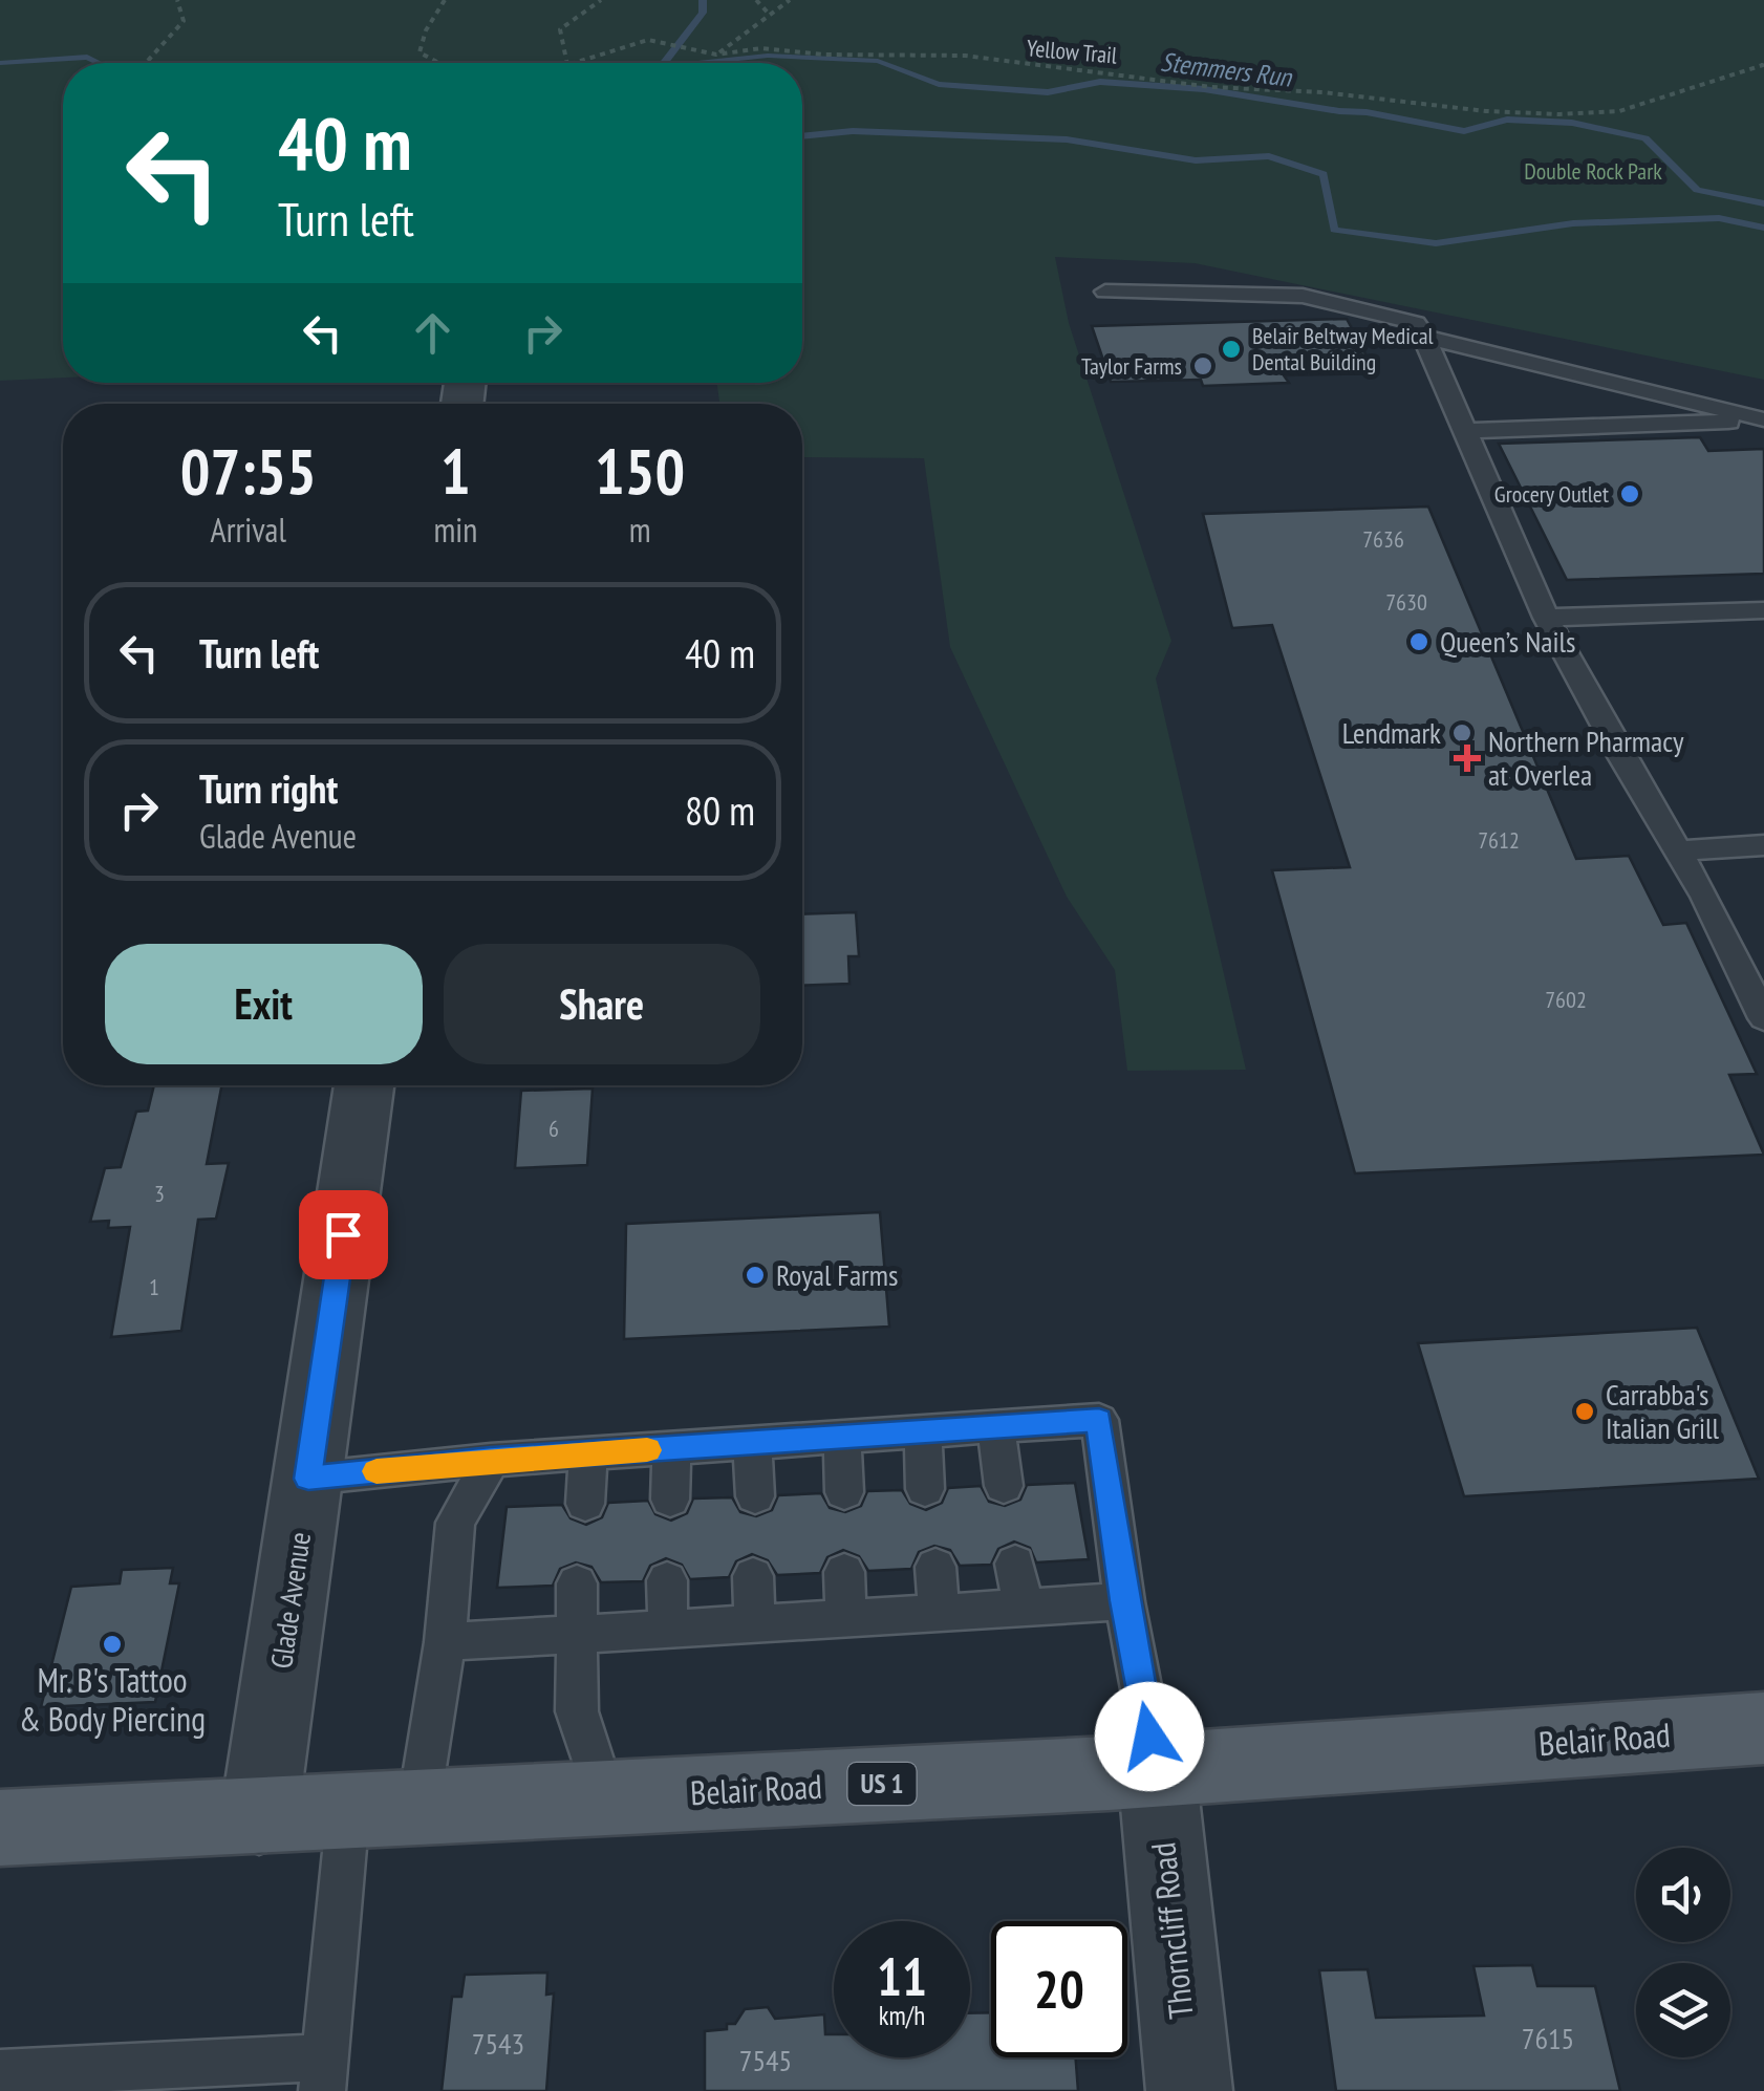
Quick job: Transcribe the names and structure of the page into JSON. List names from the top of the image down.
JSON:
{
  "streets": {
    "main road": ["Belair Road", "US 1"],
    "street": ["Glade Avenue", "Thorncliff Road"],
    "path": ["Yellow Trail"]
  },
  "crossings": [
    ["Glade Avenue", "Belair Road"],
    ["Belair Road", "Thorncliff Road"]
  ],
  "water": ["Stemmers Run"],
  "parks": ["Double Rock Park"],
  "places": {
    "other": [
      "Belair Beltway Medical Dental Building",
      "Taylor Farms",
      "Grocery Outlet",
      "Queen’s Nails",
      "Lendmark",
      "Royal Farms",
      "Carrabba's Italian Grill",
      "Mr. B's Tattoo & Body Piercing"
    ],
    "health": ["Northern Pharmacy at Overlea"]
  },
  "house_numbers": [
    "7636",
    "7630",
    "7612",
    "7602",
    "6",
    "3",
    "1",
    "7615",
    "7543",
    "7545"
  ],
  "page": {
    "turn": ["40 m", "Turn left"],
    "eta": [
      "07:55",
      "Arrival",
      "1",
      "min",
      "150",
      "m"
    ],
    "list": [
      {
        "name": "Turn left",
        "value": "40 m"
      },
      {
        "name": "Turn right",
        "note": "Glade Avenue",
        "value": "80 m"
      }
    ],
    "buttons": ["Exit", "Share"],
    "speed": "11 km/h",
    "limit": "20"
  }
}
